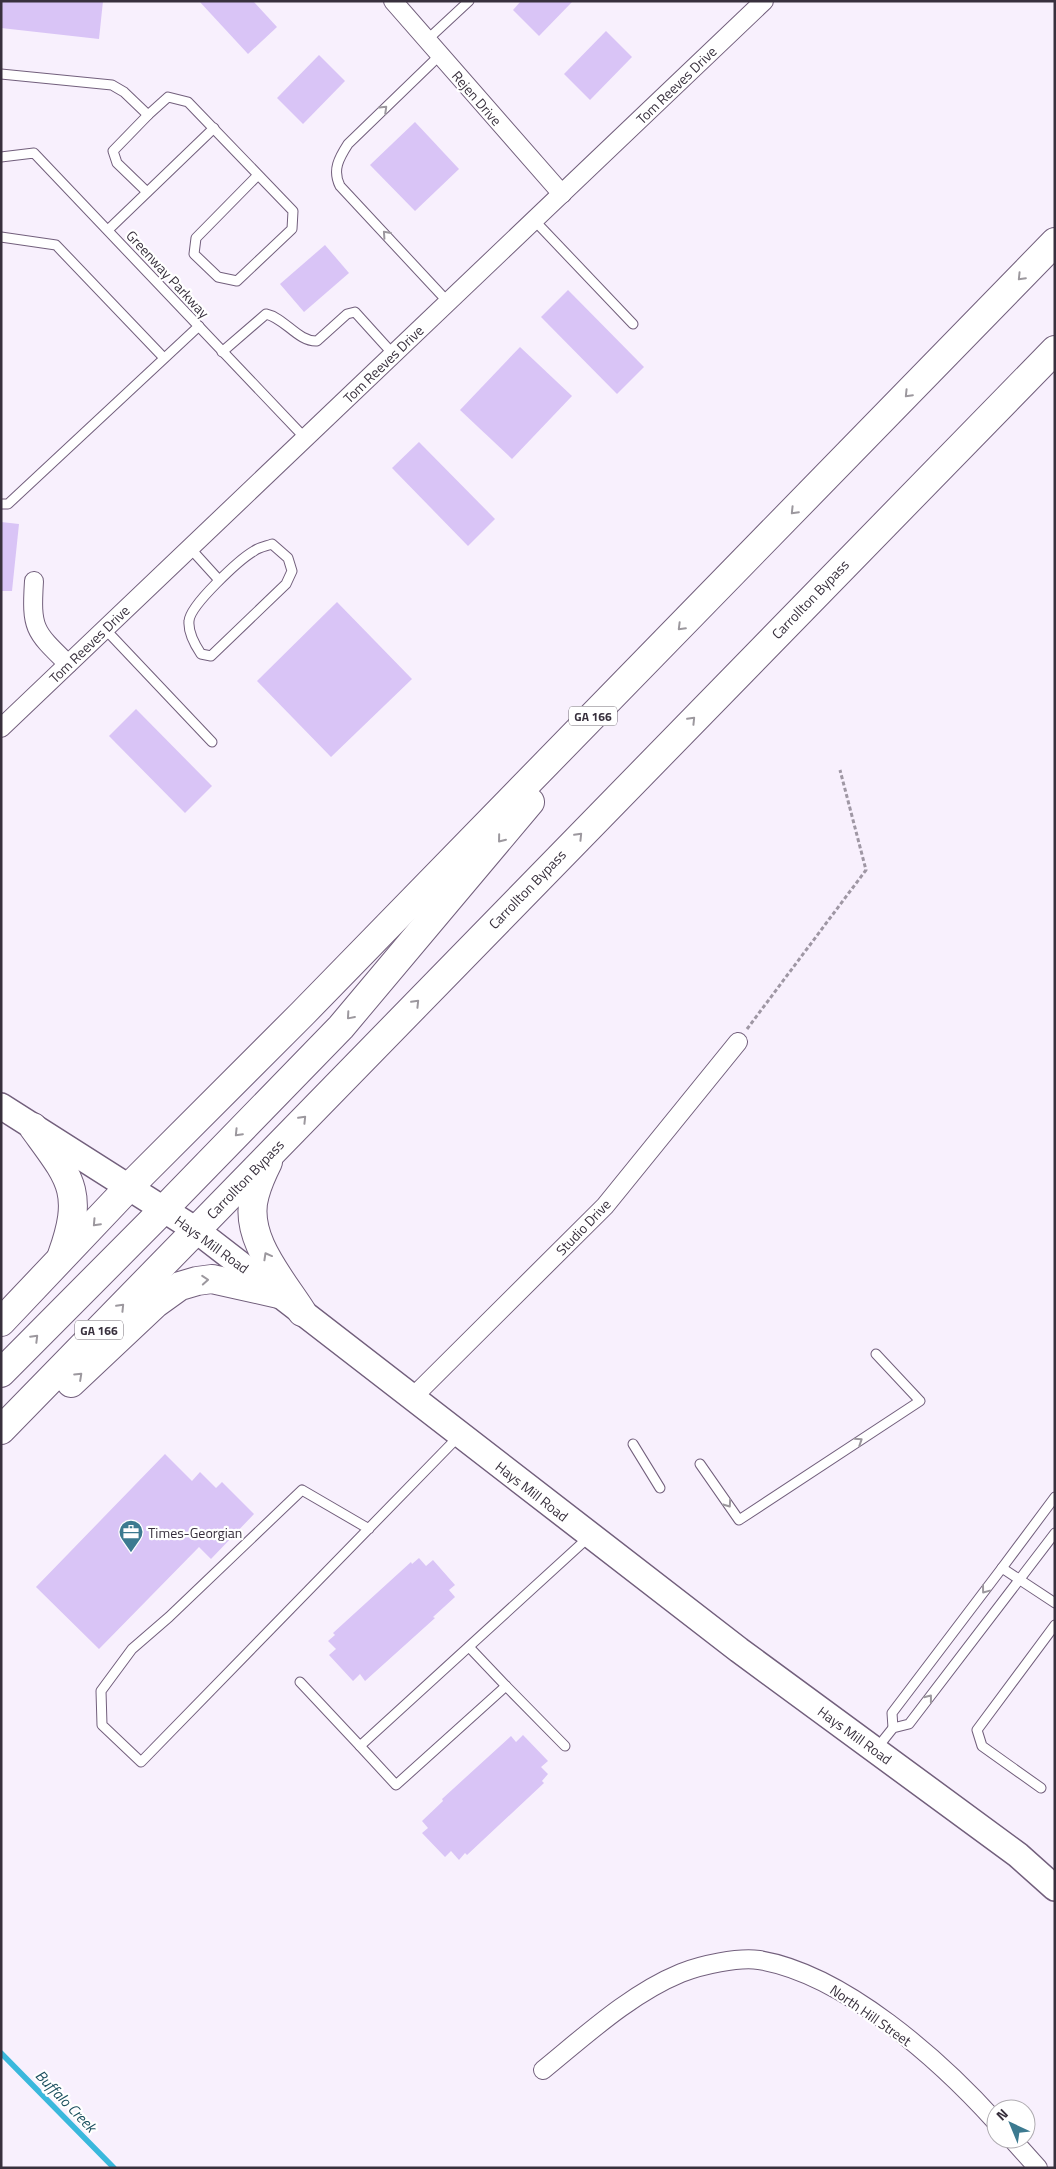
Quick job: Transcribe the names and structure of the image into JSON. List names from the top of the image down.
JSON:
{
  "streets": {
    "main road": ["Carrollton Bypass", "GA 166"],
    "street": [
      "Tom Reeves Drive",
      "Rejen Drive",
      "Studio Drive",
      "Hays Mill Road",
      "North Hill Street"
    ],
    "lane": ["Greenway Parkway"]
  },
  "crossings": [
    ["Tom Reeves Drive", "Rejen Drive"],
    ["Tom Reeves Drive", "Greenway Parkway"],
    ["Carrollton Bypass", "Hays Mill Road"],
    ["GA 166", "Hays Mill Road"],
    ["Studio Drive", "Hays Mill Road"]
  ],
  "water": ["Buffalo Creek"],
  "places": {
    "office": ["Times-Georgian"]
  },
  "north": "top left"
}
